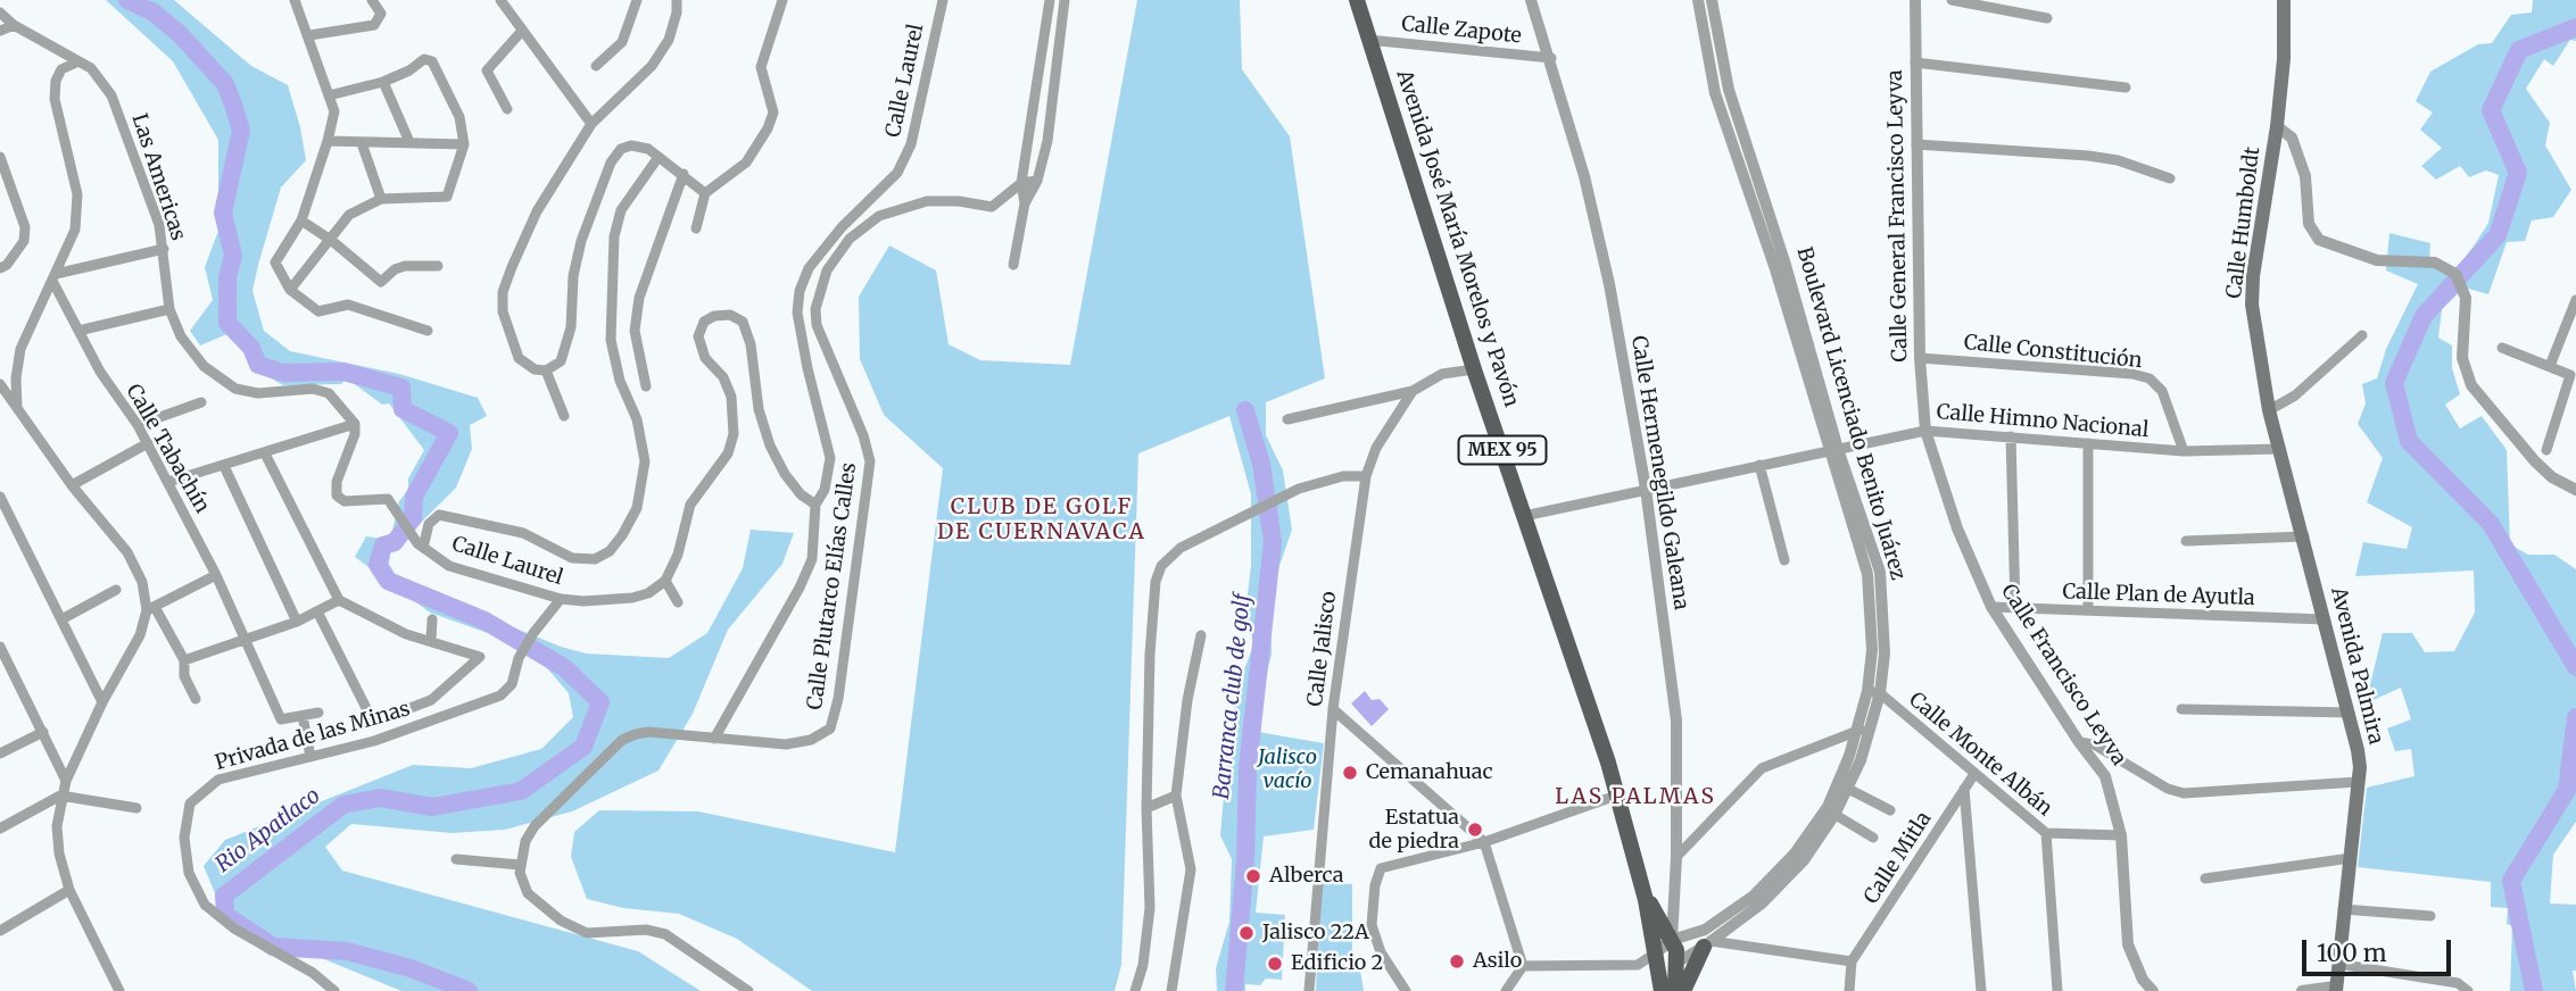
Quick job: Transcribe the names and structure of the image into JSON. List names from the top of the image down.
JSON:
{
  "streets": {
    "main road": [
      "Calle Humboldt",
      "Avenida José María Morelos y Pavón",
      "MEX 95",
      "Avenida Palmira"
    ],
    "street": [
      "Calle Zapote",
      "Calle Laurel",
      "Las Americas",
      "Calle General Francisco Leyva",
      "Calle Constitución",
      "Boulevard Licenciado Benito Juárez",
      "Calle Himno Nacional",
      "Calle Tabachín",
      "Calle Hermenegildo Galeana",
      "Calle Plutarco Elías Calles",
      "Calle Plan de Ayutla",
      "Calle Jalisco",
      "Calle Francisco Leyva",
      "Privada de las Minas",
      "Calle Monte Albán",
      "Calle Mitla"
    ]
  },
  "crossings": [
    ["Calle Zapote", "Avenida José María Morelos y Pavón"],
    ["Calle Zapote", "Calle Hermenegildo Galeana"],
    ["Calle Laurel", "Las Americas"],
    ["Calle Laurel", "Calle Plutarco Elías Calles"],
    ["Calle Laurel", "Privada de las Minas"],
    ["Calle General Francisco Leyva", "Calle Constitución"],
    ["Calle General Francisco Leyva", "Calle Himno Nacional"],
    ["Calle General Francisco Leyva", "Calle Francisco Leyva"],
    ["Calle Humboldt", "Calle Himno Nacional"],
    ["Calle Humboldt", "Avenida Palmira"],
    ["Avenida José María Morelos y Pavón", "Calle Himno Nacional"],
    ["Avenida José María Morelos y Pavón", "MEX 95"],
    ["Calle Constitución", "Calle Himno Nacional"],
    ["Boulevard Licenciado Benito Juárez", "Calle Himno Nacional"],
    ["Boulevard Licenciado Benito Juárez", "MEX 95"],
    ["Boulevard Licenciado Benito Juárez", "Calle Hermenegildo Galeana"],
    ["Boulevard Licenciado Benito Juárez", "Calle Monte Albán"],
    ["Calle Himno Nacional", "Calle Hermenegildo Galeana"],
    ["Calle Himno Nacional", "Avenida Palmira"],
    ["Calle Himno Nacional", "Calle Francisco Leyva"],
    ["MEX 95", "Calle Hermenegildo Galeana"],
    ["Calle Plan de Ayutla", "Avenida Palmira"],
    ["Calle Plan de Ayutla", "Calle Francisco Leyva"],
    ["Calle Francisco Leyva", "Calle Monte Albán"],
    ["Calle Monte Albán", "Calle Mitla"]
  ],
  "districts": ["CLUB DE GOLF DE CUERNAVACA", "LAS PALMAS"],
  "water": ["Barranca club de golf", "Rio Apatlaco"],
  "parks": ["Jalisco vacío"],
  "places": [
    "Cemanahuac",
    "Estatua de piedra",
    "Alberca",
    "Jalisco 22A",
    "Asilo",
    "Edificio 2"
  ],
  "scale_bar": "100 m"
}
